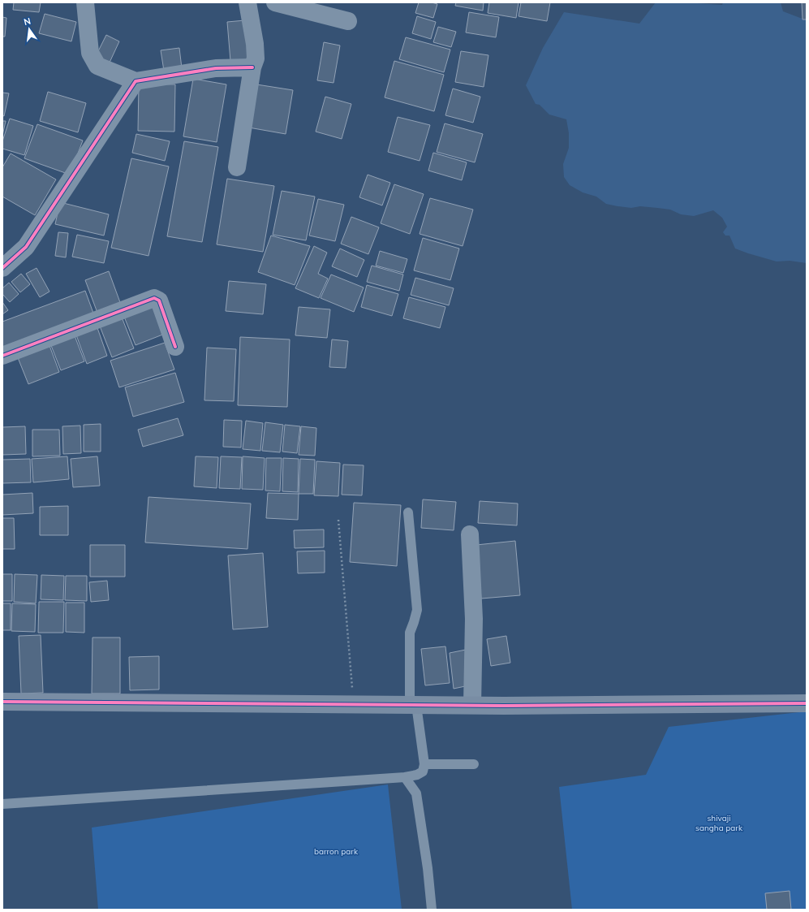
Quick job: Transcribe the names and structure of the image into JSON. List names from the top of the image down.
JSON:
{
  "parks": ["shivaji sangha park", "barron park"],
  "north": "top"
}
